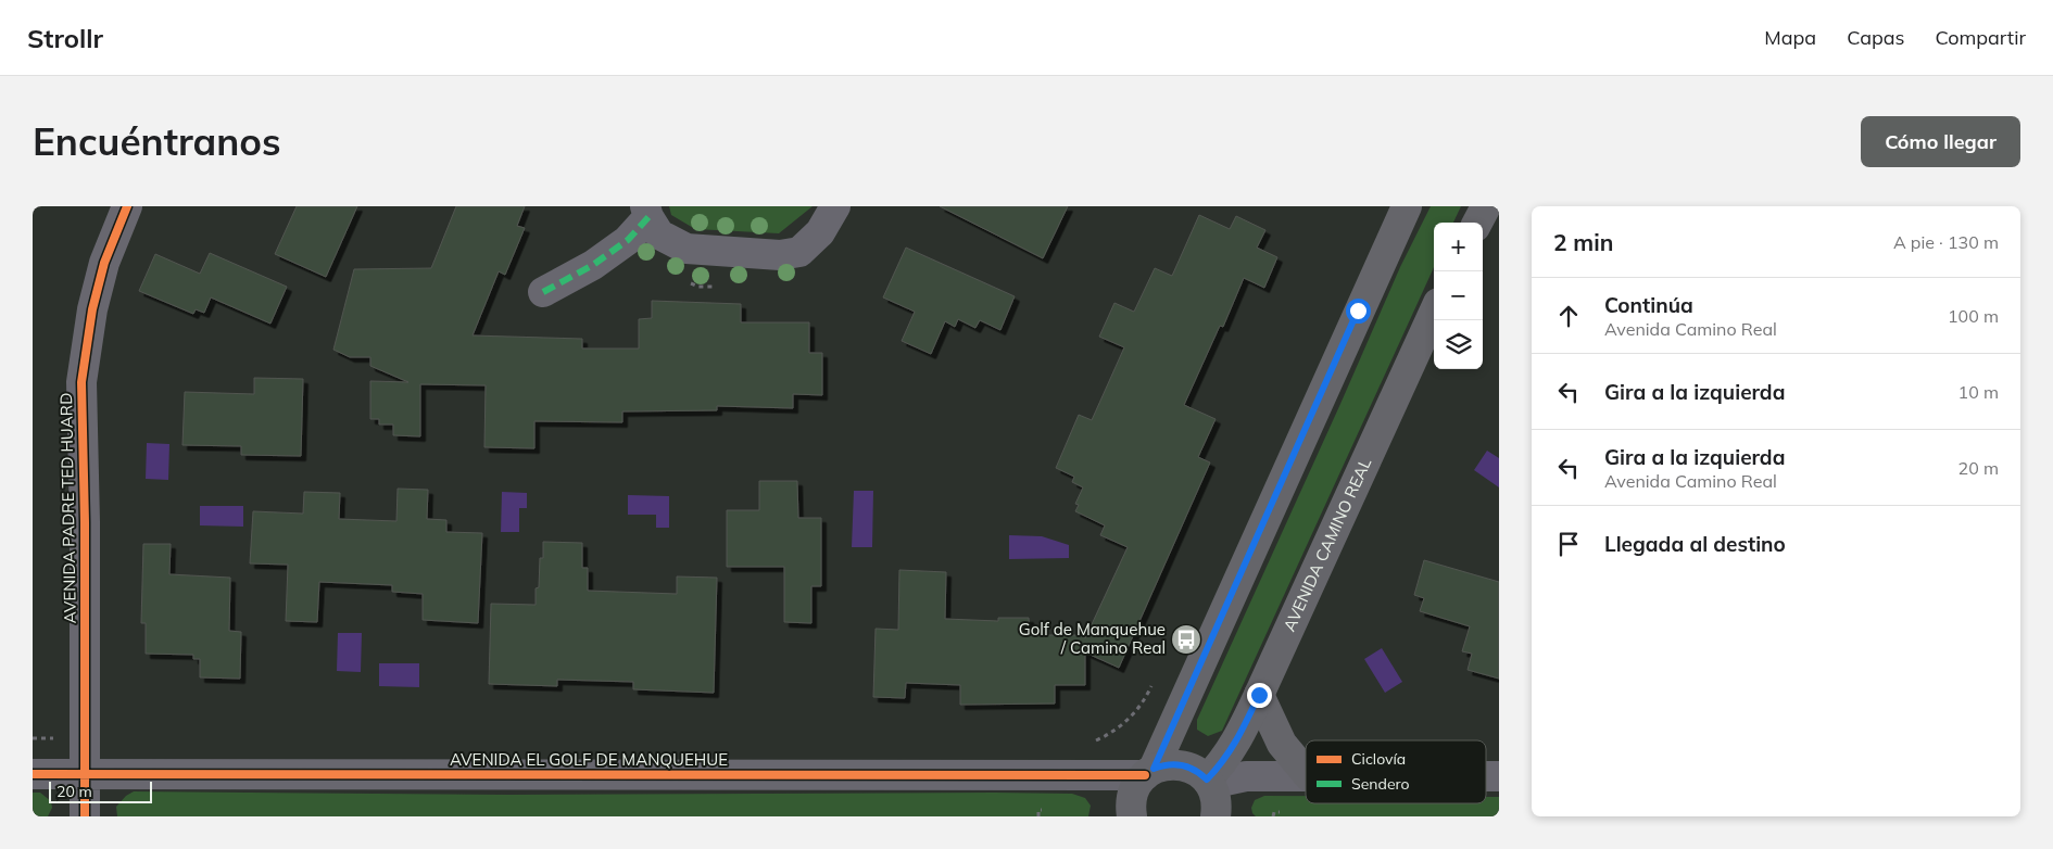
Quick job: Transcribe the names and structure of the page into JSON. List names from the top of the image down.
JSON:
{
  "streets": {
    "main road": ["AVENIDA CAMINO REAL"],
    "street": ["AVENIDA PADRE TED HUARD", "AVENIDA EL GOLF DE MANQUEHUE"]
  },
  "crossings": [
    ["AVENIDA PADRE TED HUARD", "AVENIDA EL GOLF DE MANQUEHUE"]
  ],
  "places": {
    "bus stop": ["Golf de Manquehue / Camino Real"]
  },
  "legend": ["Ciclovía", "Sendero"],
  "scale_bar": "20 m",
  "page": {
    "header": "Strollr",
    "nav": ["Mapa", "Capas", "Compartir"],
    "buttons": "Cómo llegar",
    "title": "Encuéntranos",
    "heading": ["2 min", "A pie · 130 m"],
    "map_buttons": ["+", "−"],
    "list": [
      ["Continúa", "Avenida Camino Real", "100 m"],
      ["Gira a la izquierda", "10 m"],
      ["Gira a la izquierda", "Avenida Camino Real", "20 m"],
      "Llegada al destino"
    ],
    "scale": "20 m"
  }
}
